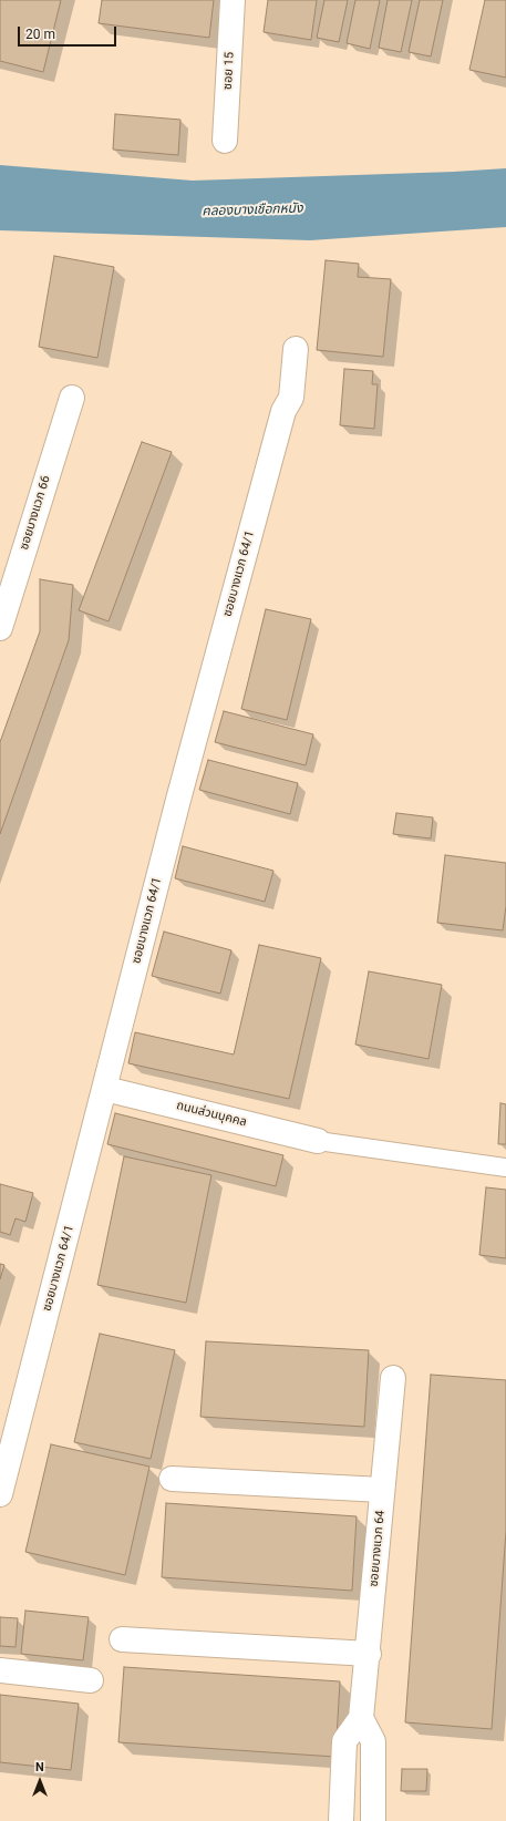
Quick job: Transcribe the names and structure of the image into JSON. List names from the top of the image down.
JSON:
{
  "streets": {
    "street": [
      "ซอย 15",
      "ซอยบางแวก 66",
      "ซอยบางแวก 64/1",
      "ถนนส่วนบุคคล",
      "ซอยบางแวก 64"
    ]
  },
  "crossings": [
    ["ซอยบางแวก 64/1", "ถนนส่วนบุคคล"]
  ],
  "water": ["คลองบางเชือกหนัง"],
  "scale_bar": "20 m",
  "north": "top"
}
